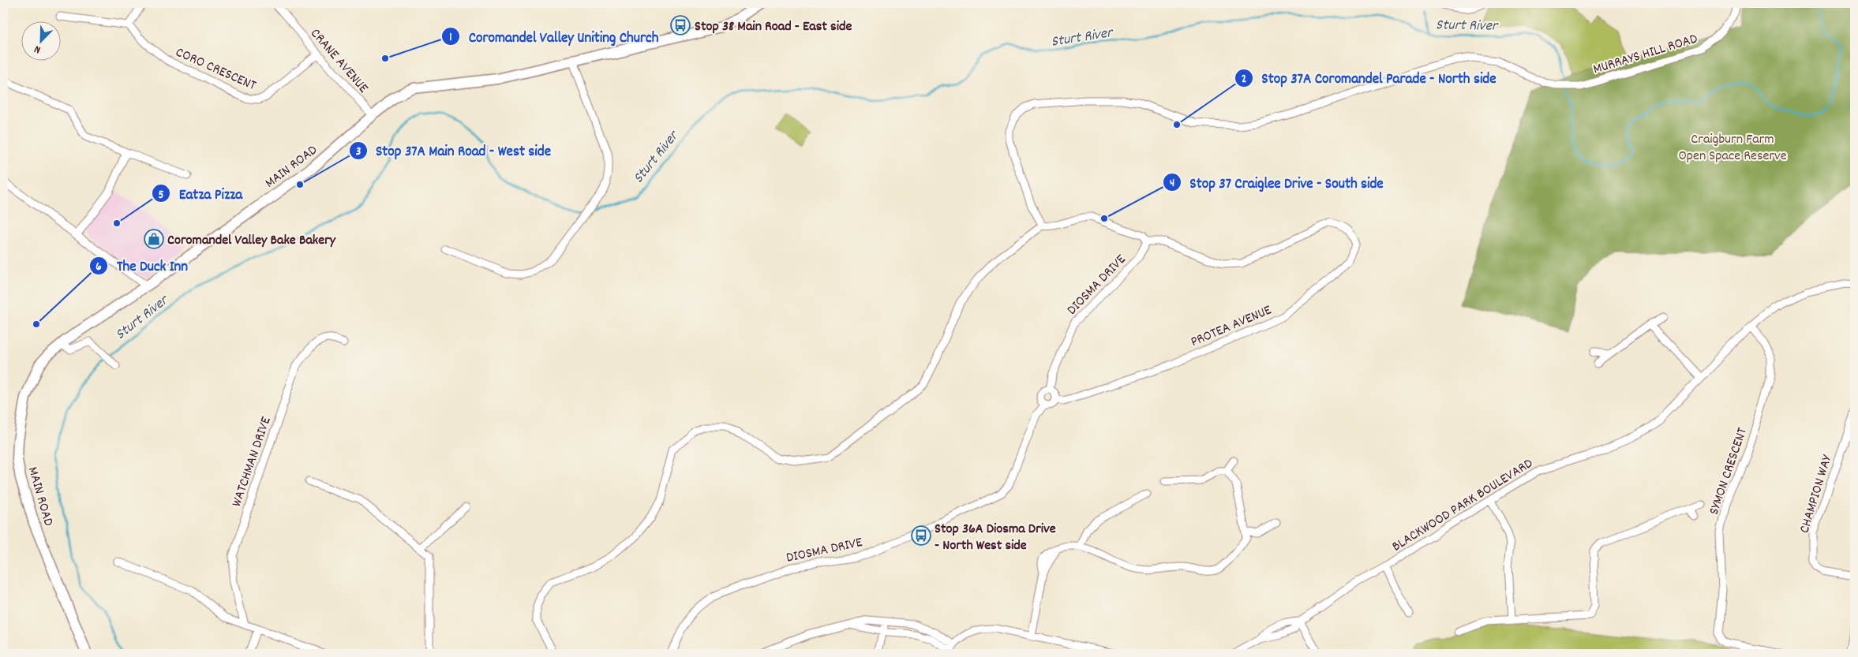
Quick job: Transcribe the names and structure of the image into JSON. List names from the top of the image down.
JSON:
{
  "streets": {
    "main road": ["MAIN ROAD"],
    "street": [
      "MURRAYS HILL ROAD",
      "CRANE AVENUE",
      "CORO CRESCENT",
      "DIOSMA DRIVE",
      "PROTEA AVENUE",
      "WATCHMAN DRIVE",
      "SYMON CRESCENT",
      "CHAMPION WAY",
      "BLACKWOOD PARK BOULEVARD"
    ]
  },
  "crossings": [
    ["CRANE AVENUE", "CORO CRESCENT"],
    ["CRANE AVENUE", "MAIN ROAD"],
    ["DIOSMA DRIVE", "PROTEA AVENUE"],
    ["SYMON CRESCENT", "BLACKWOOD PARK BOULEVARD"]
  ],
  "water": ["Sturt River"],
  "parks": ["Craigburn Farm Open Space Reserve"],
  "places": {
    "bus stop": ["Stop 38 Main Road - East side", "Stop 36A Diosma Drive - North West side"],
    "other": [
      "Coromandel Valley Uniting Church",
      "Stop 37A Coromandel Parade - North side",
      "Stop 37A Main Road - West side",
      "Stop 37 Craiglee Drive - South side",
      "Eatza Pizza",
      "The Duck Inn"
    ],
    "shop": ["Coromandel Valley Bake Bakery"]
  },
  "north": "bottom left"
}
